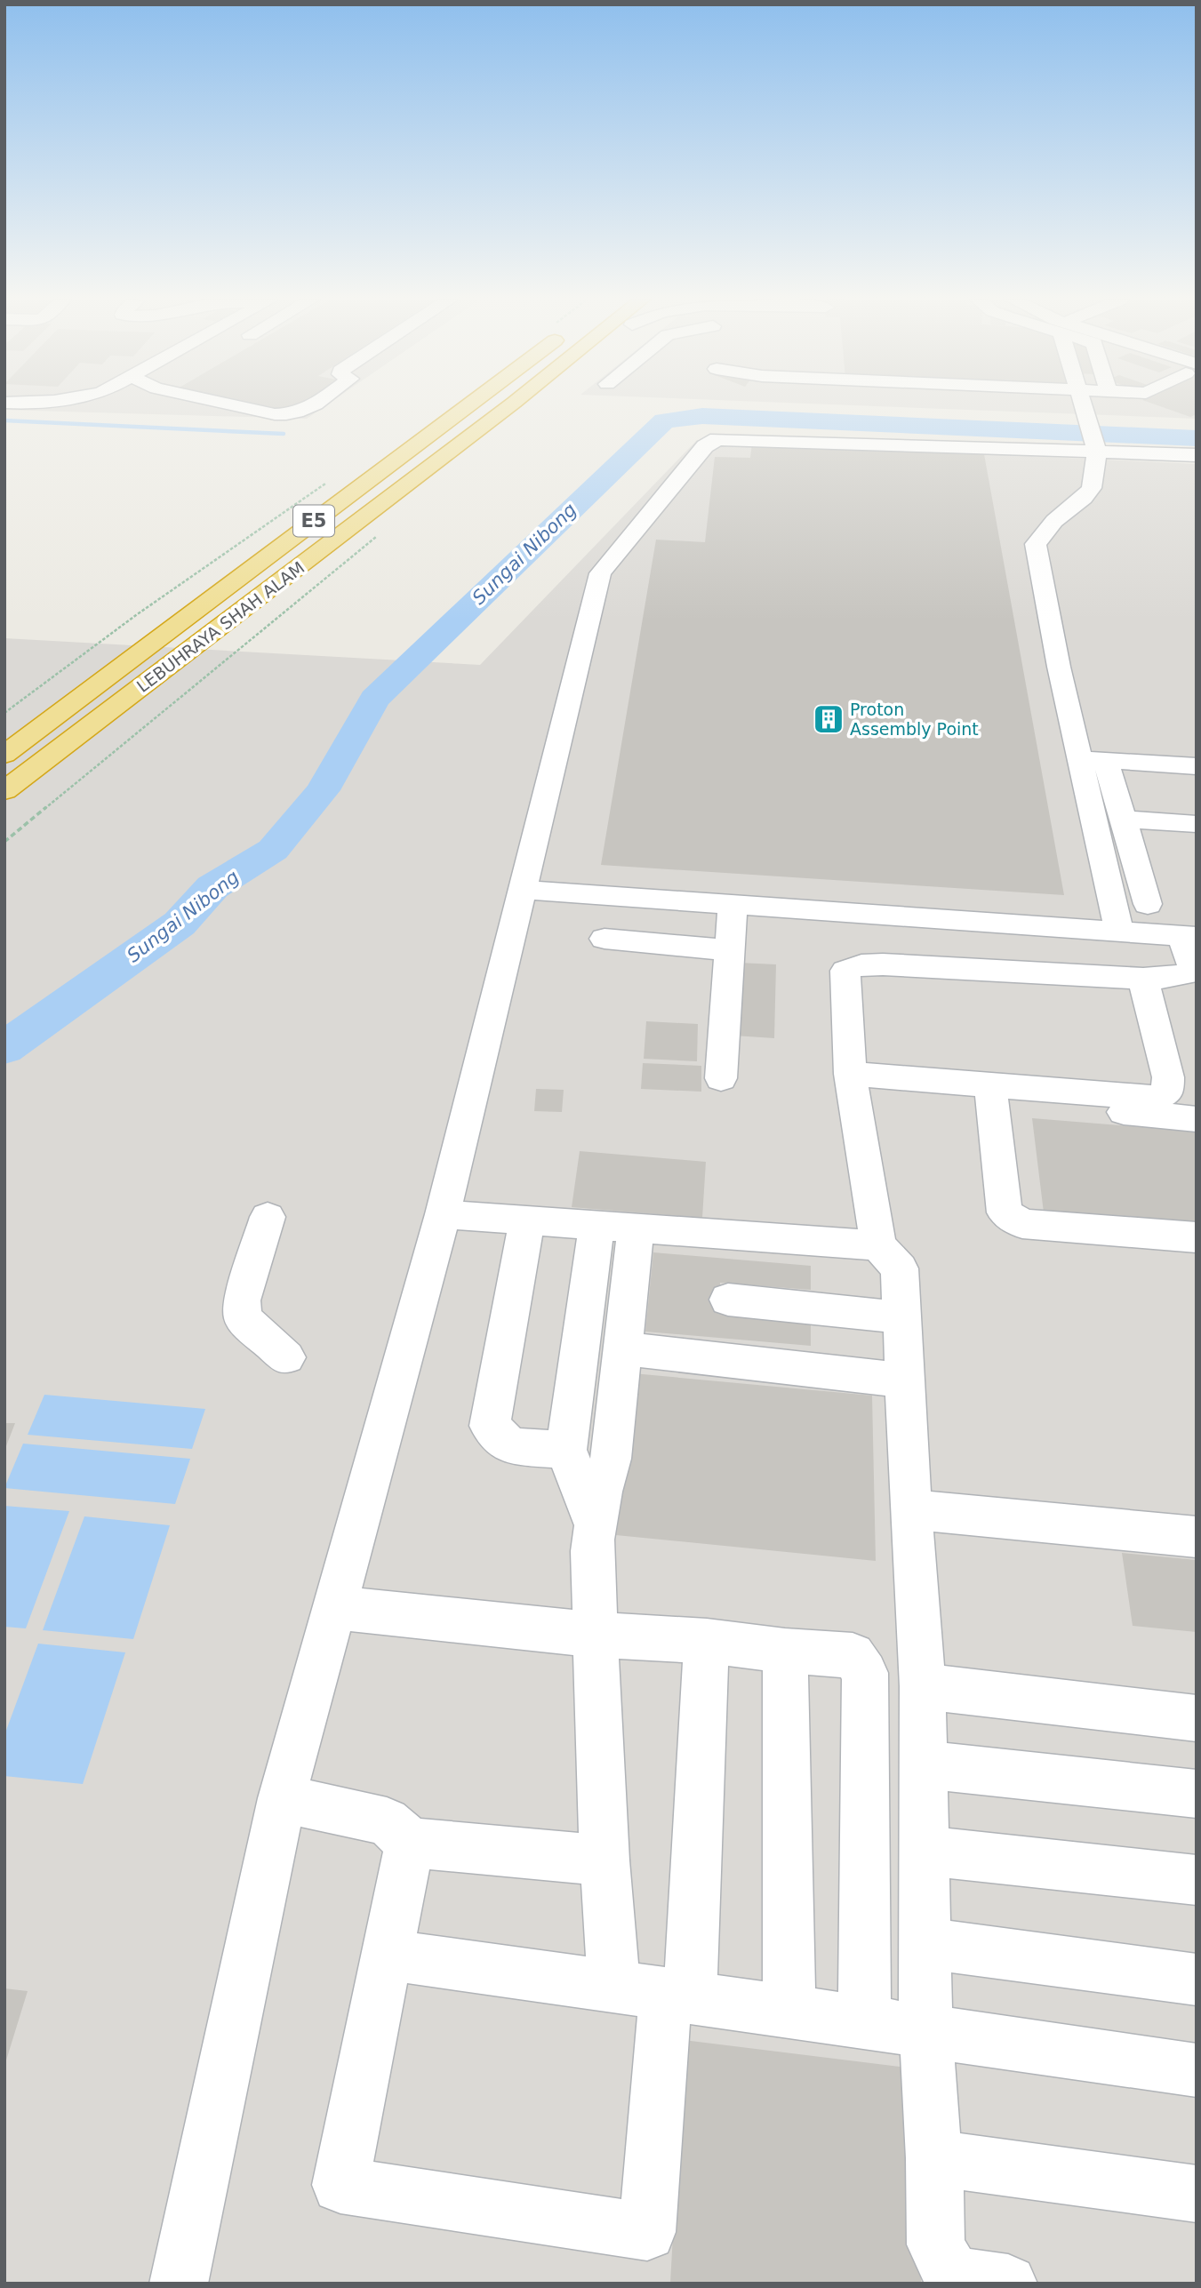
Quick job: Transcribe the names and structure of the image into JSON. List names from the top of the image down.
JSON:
{
  "streets": {
    "highway": ["E5", "LEBUHRAYA SHAH ALAM"]
  },
  "water": ["Sungai Nibong"],
  "places": {
    "building": ["Proton Assembly Point"]
  }
}
